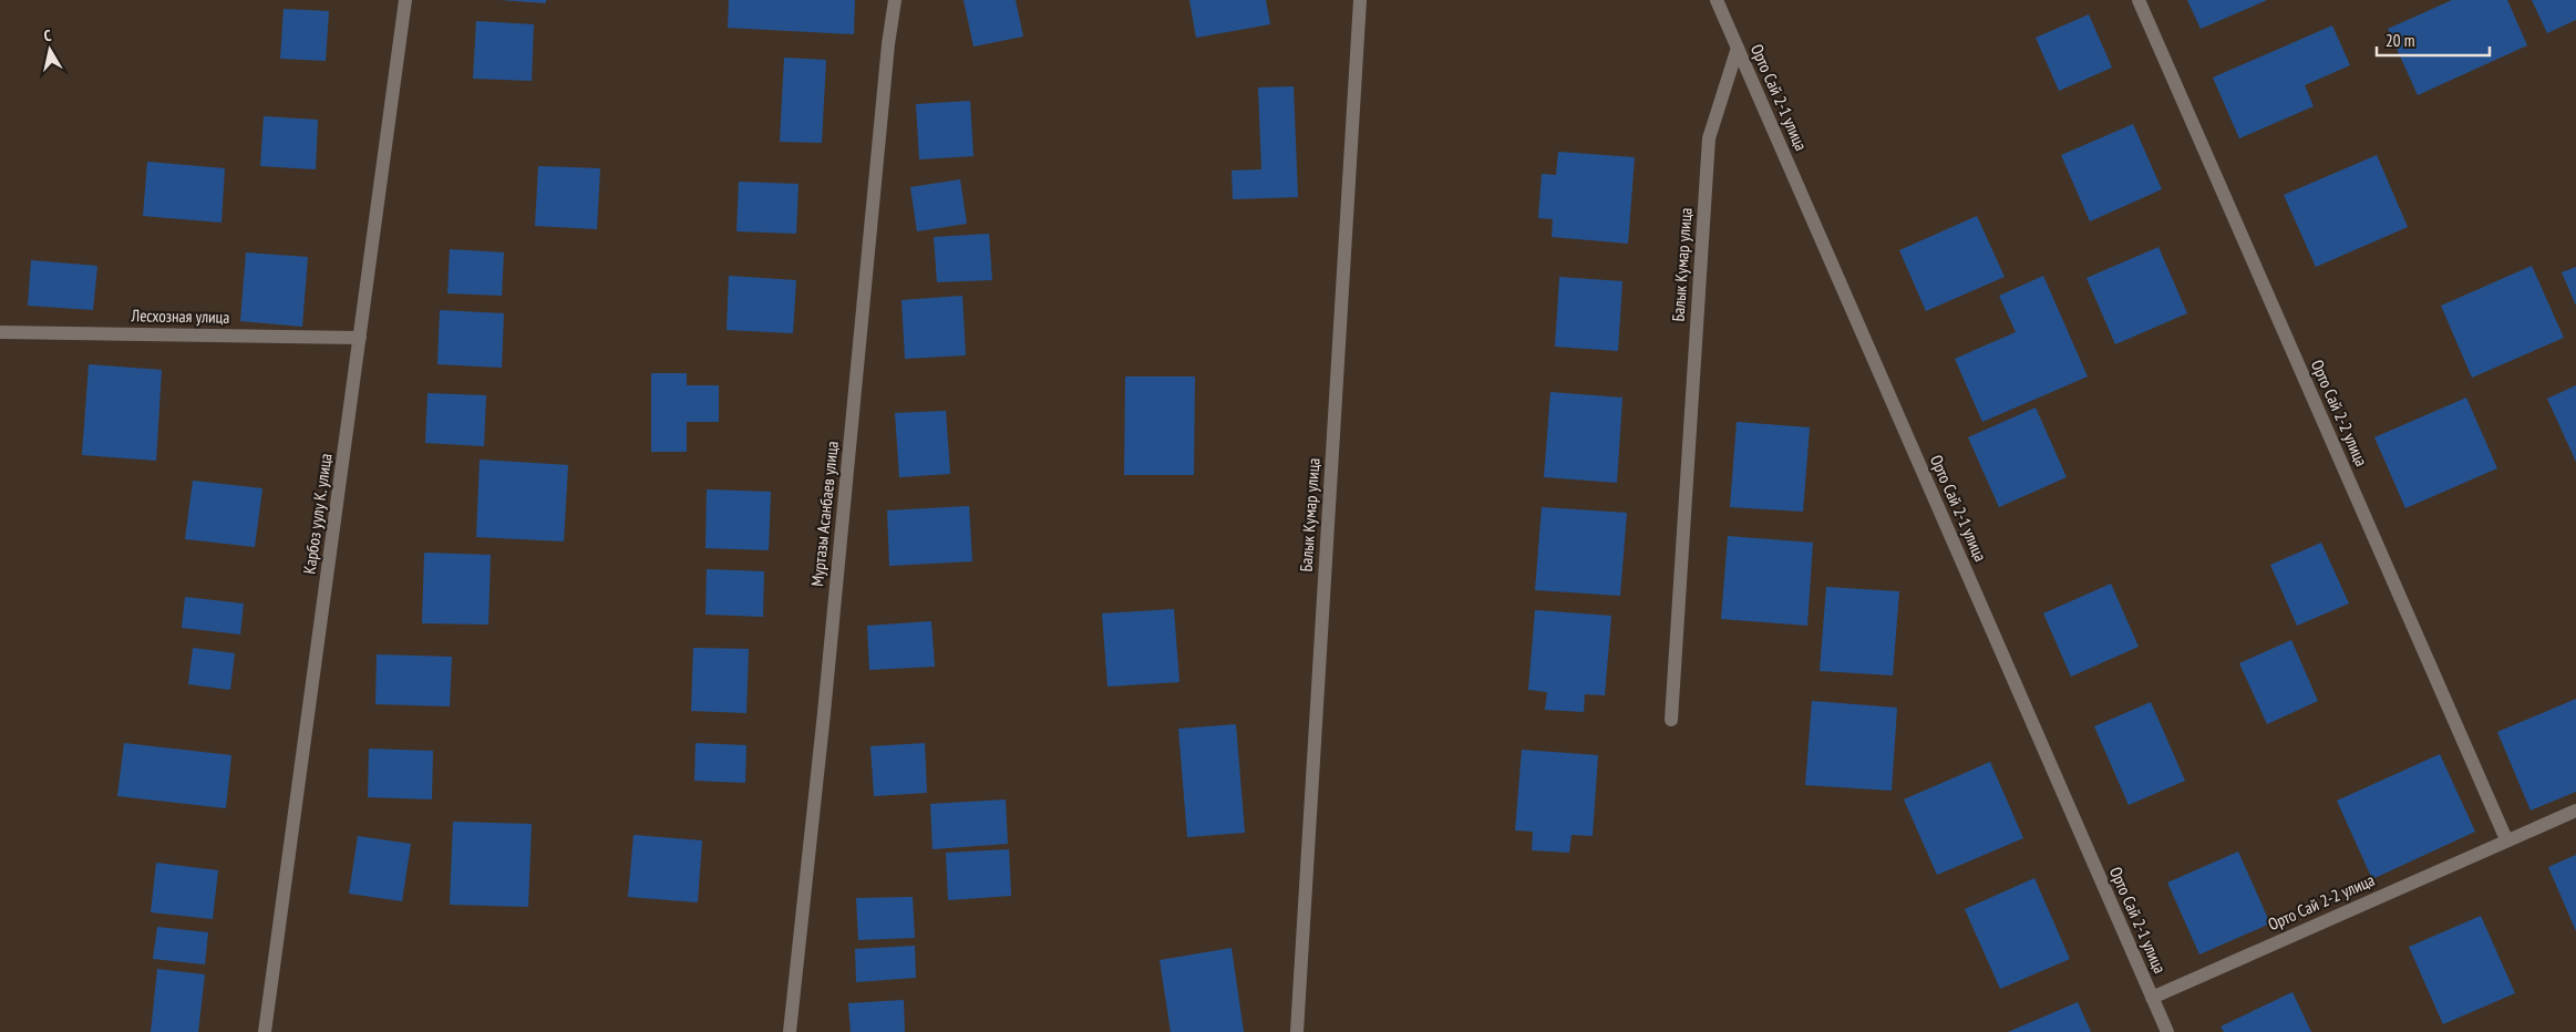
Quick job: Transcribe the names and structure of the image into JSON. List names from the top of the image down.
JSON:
{
  "streets": {
    "street": [
      "Орто Сай 2-1 улица",
      "Балык Кумар улица",
      "Лесхозная улица",
      "Орто Сай 2-2 улица",
      "Карбоз уулу К. улица",
      "Муртазы Асанбаев улица"
    ]
  },
  "crossings": [
    ["Орто Сай 2-1 улица", "Балык Кумар улица"],
    ["Орто Сай 2-1 улица", "Орто Сай 2-2 улица"],
    ["Лесхозная улица", "Карбоз уулу К. улица"]
  ],
  "scale_bar": "20 m",
  "north": "top"
}
